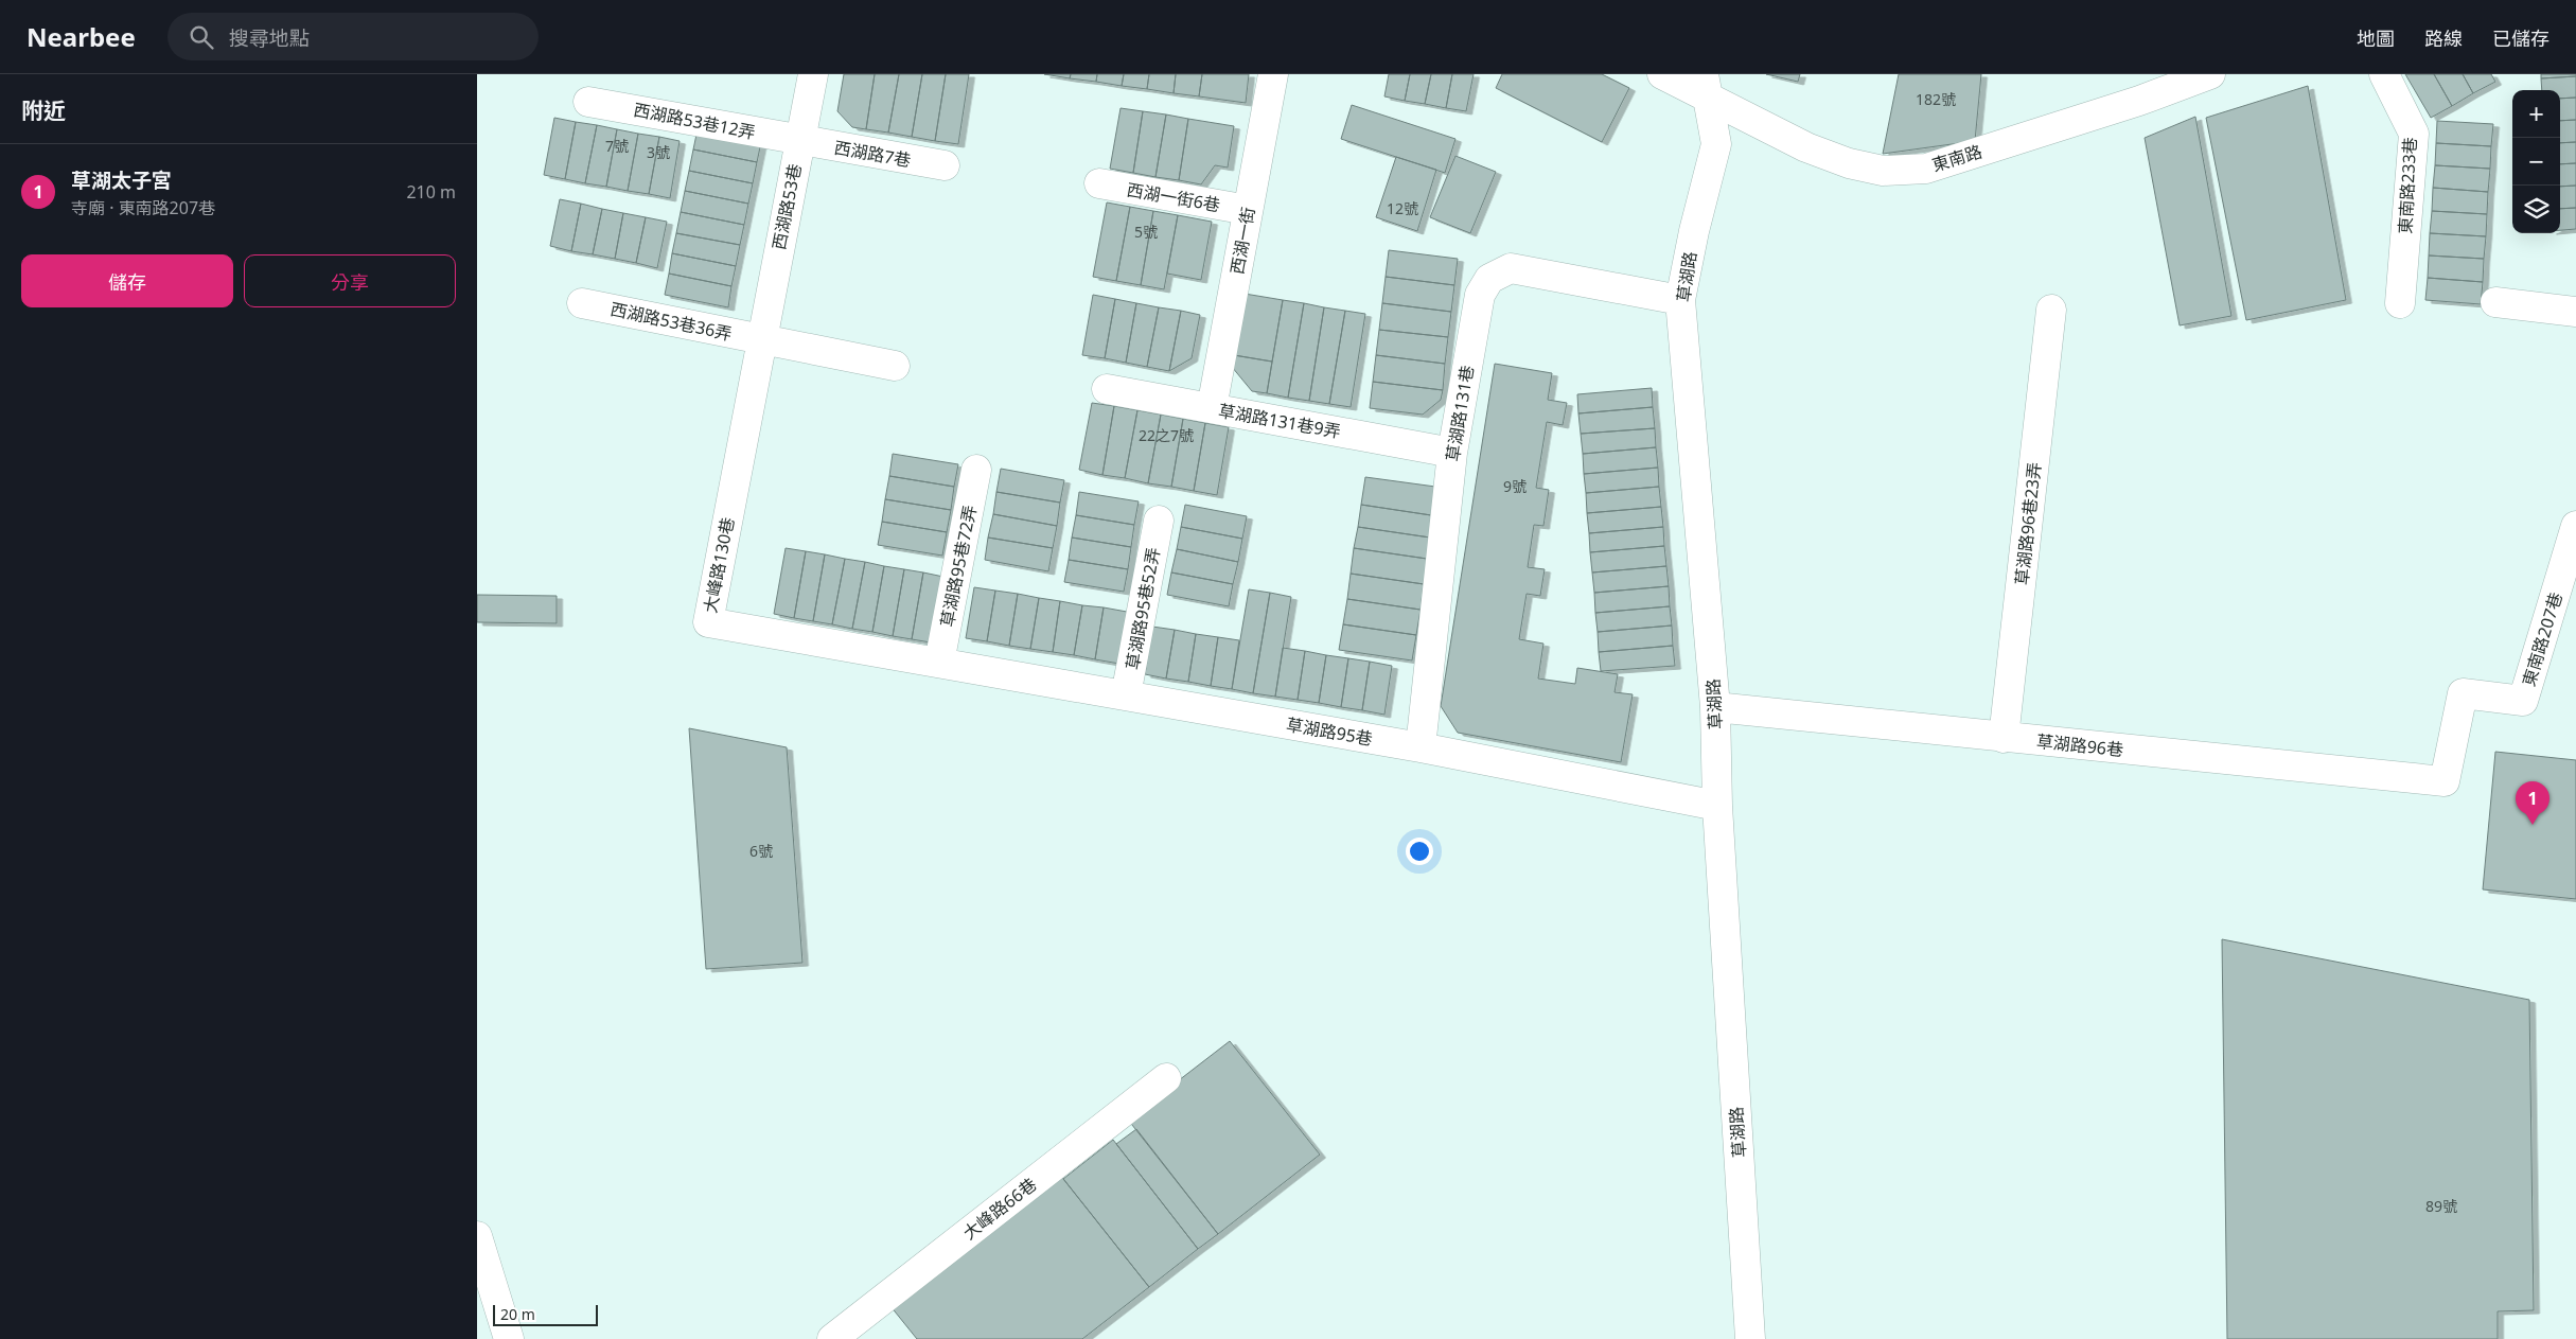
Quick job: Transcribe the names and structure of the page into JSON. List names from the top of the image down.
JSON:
{
  "streets": {
    "street": [
      "西湖路53巷12弄",
      "西湖路7巷",
      "東南路",
      "東南路233巷",
      "西湖一街6巷",
      "西湖路53巷",
      "西湖一街",
      "草湖路",
      "西湖路53巷36弄",
      "草湖路131巷",
      "草湖路131巷9弄",
      "草湖路96巷23弄",
      "大峰路130巷",
      "草湖路95巷72弄",
      "草湖路95巷52弄",
      "東南路207巷",
      "草湖路95巷",
      "草湖路96巷",
      "大峰路66巷"
    ]
  },
  "crossings": [
    ["西湖路53巷12弄", "西湖路7巷"],
    ["西湖路53巷12弄", "西湖路53巷"],
    ["西湖路7巷", "西湖路53巷"],
    ["東南路", "草湖路"],
    ["西湖一街6巷", "西湖一街"],
    ["西湖路53巷", "西湖路53巷36弄"],
    ["西湖路53巷", "大峰路130巷"],
    ["西湖一街", "草湖路131巷9弄"],
    ["草湖路", "草湖路131巷"],
    ["草湖路", "草湖路95巷"],
    ["草湖路", "草湖路96巷"],
    ["西湖路53巷36弄", "大峰路130巷"],
    ["草湖路131巷", "草湖路131巷9弄"],
    ["草湖路131巷", "草湖路95巷"],
    ["草湖路96巷23弄", "草湖路96巷"],
    ["大峰路130巷", "草湖路95巷72弄"],
    ["大峰路130巷", "草湖路95巷"],
    ["草湖路95巷72弄", "草湖路95巷"],
    ["草湖路95巷52弄", "草湖路95巷"],
    ["東南路207巷", "草湖路96巷"]
  ],
  "house_numbers": [
    "182號",
    "7號",
    "3號",
    "12號",
    "5號",
    "22之7號",
    "9號",
    "6號",
    "89號"
  ],
  "scale_bar": "20 m",
  "page": {
    "header": "Nearbee",
    "search": "搜尋地點",
    "nav": ["地圖", "路線", "已儲存"],
    "heading": "附近",
    "map_buttons": ["+", "−"],
    "list": [
      {
        "mark": "1",
        "name": "草湖太子宮",
        "note": "寺廟 · 東南路207巷",
        "value": "210 m"
      }
    ],
    "buttons": ["儲存", "分享"],
    "pins": "1",
    "scale": "20 m"
  }
}
